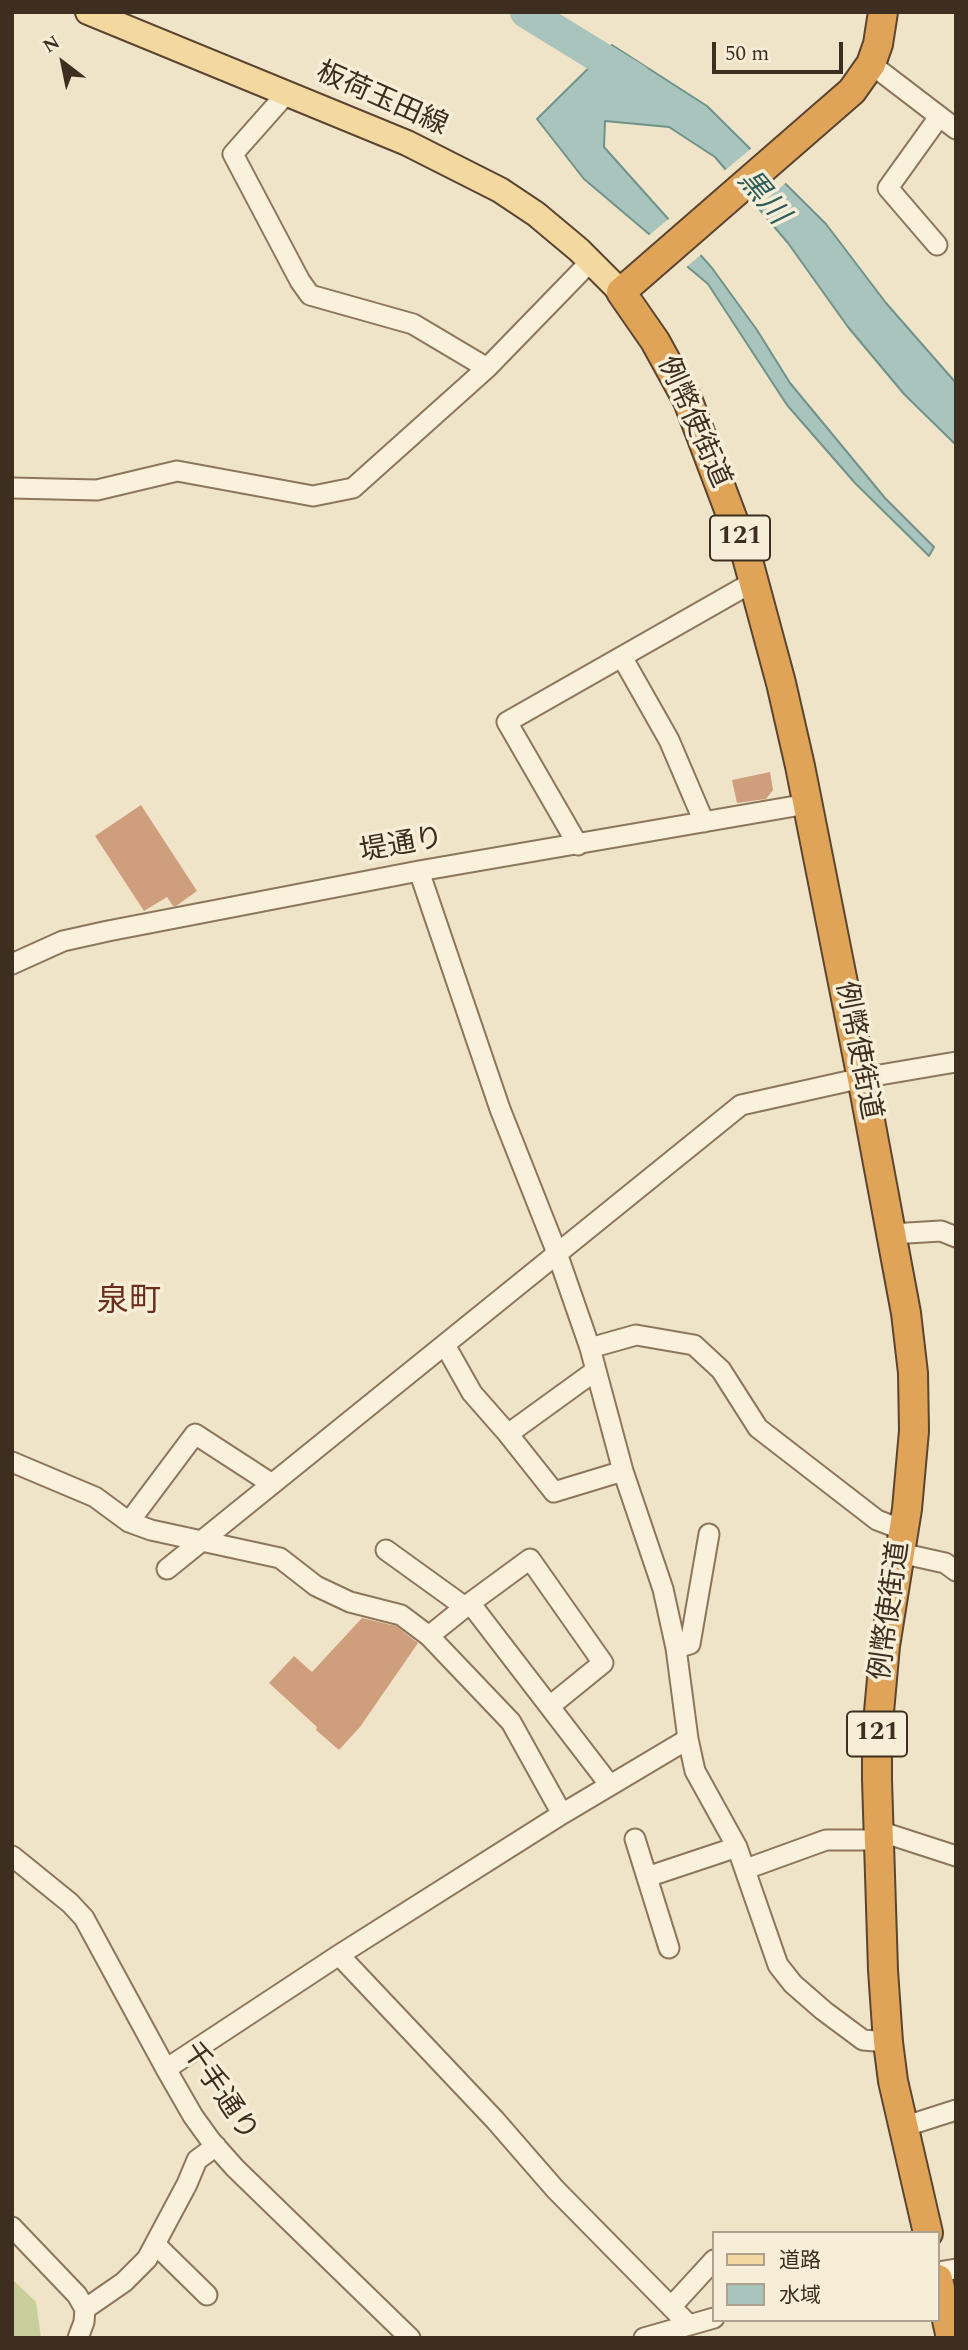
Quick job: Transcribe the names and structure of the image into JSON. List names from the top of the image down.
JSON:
{
  "streets": {
    "highway": ["例幣使街道", "121"],
    "main road": ["板荷玉田線"],
    "street": ["堤通り", "千手通り"]
  },
  "crossings": [
    ["板荷玉田線", "例幣使街道"],
    ["例幣使街道", "堤通り"]
  ],
  "districts": ["泉町"],
  "water": ["黒川"],
  "legend": ["道路", "水域"],
  "scale_bar": "50 m",
  "north": "top left"
}
